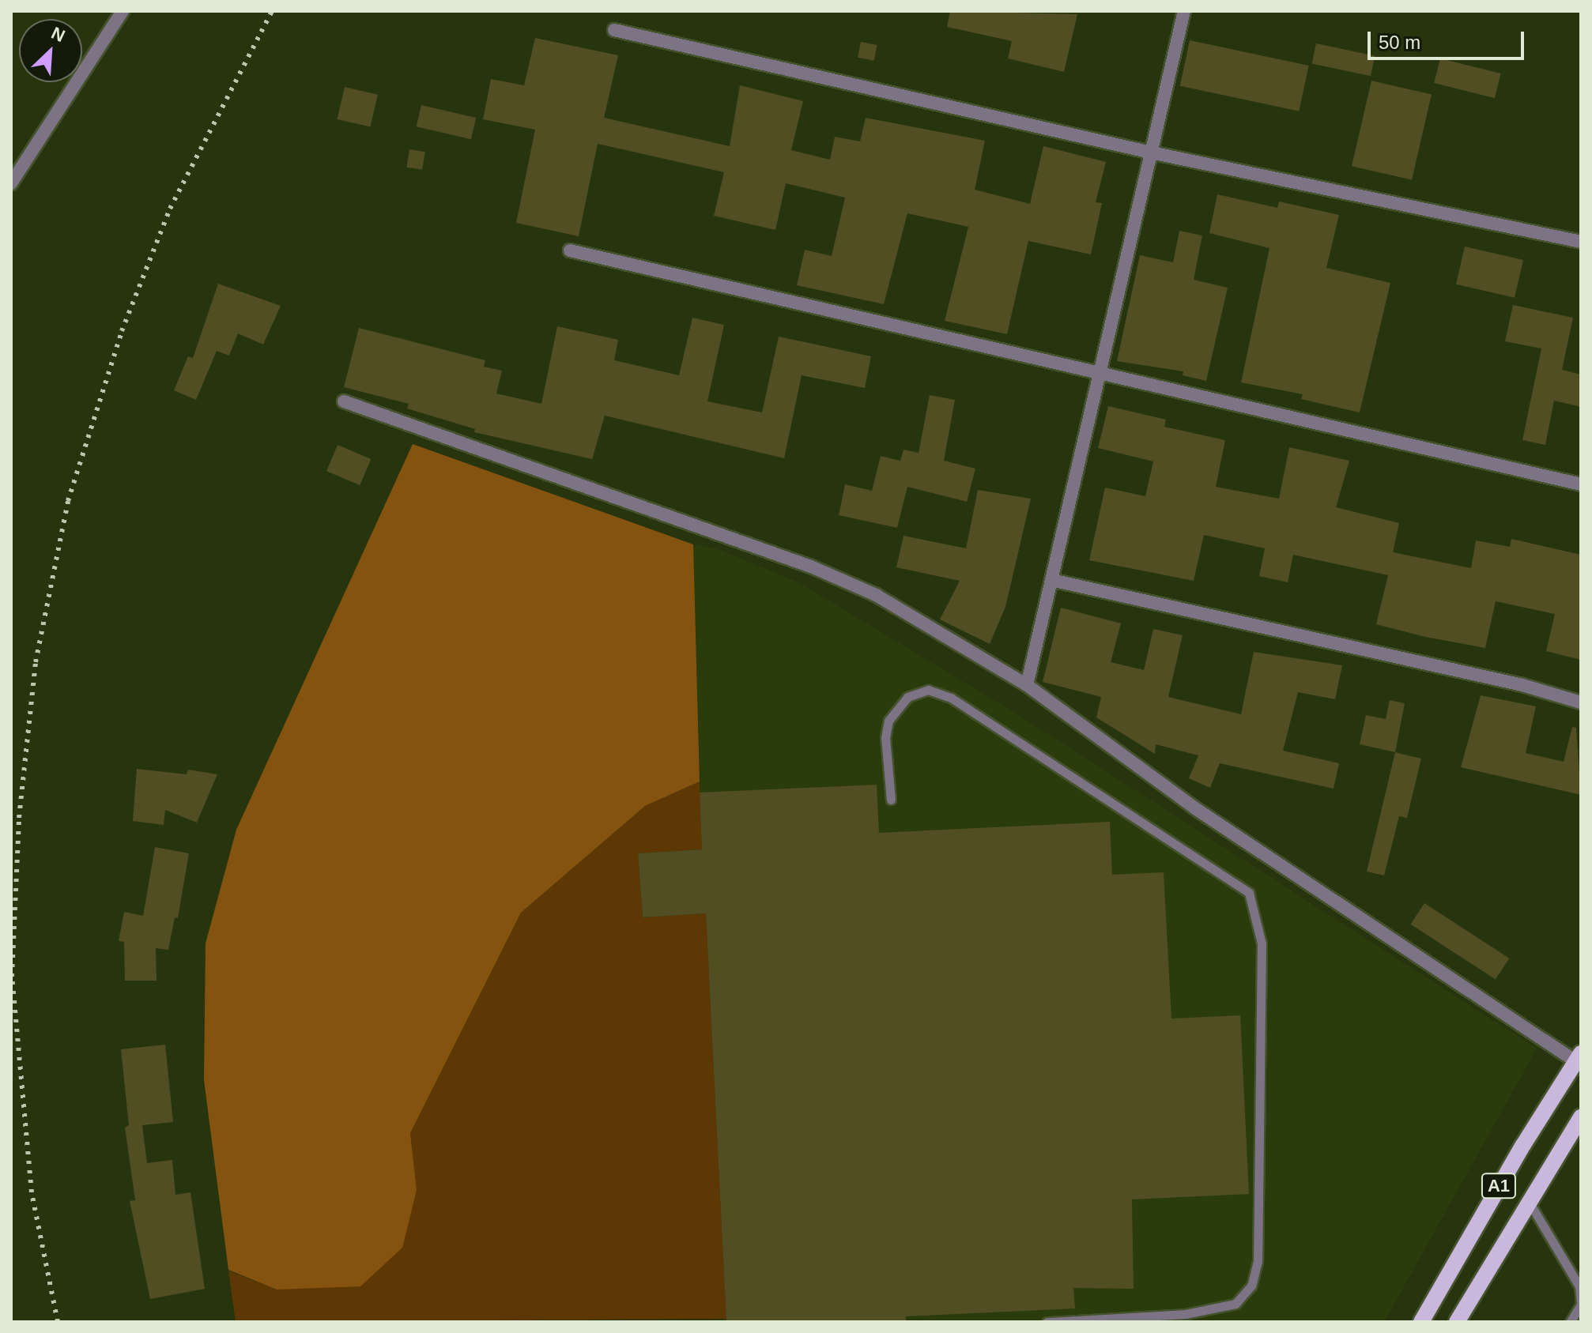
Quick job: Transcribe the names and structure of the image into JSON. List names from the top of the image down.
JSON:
{
  "streets": {
    "main road": ["A1"]
  },
  "scale_bar": "50 m",
  "north": "top right"
}
